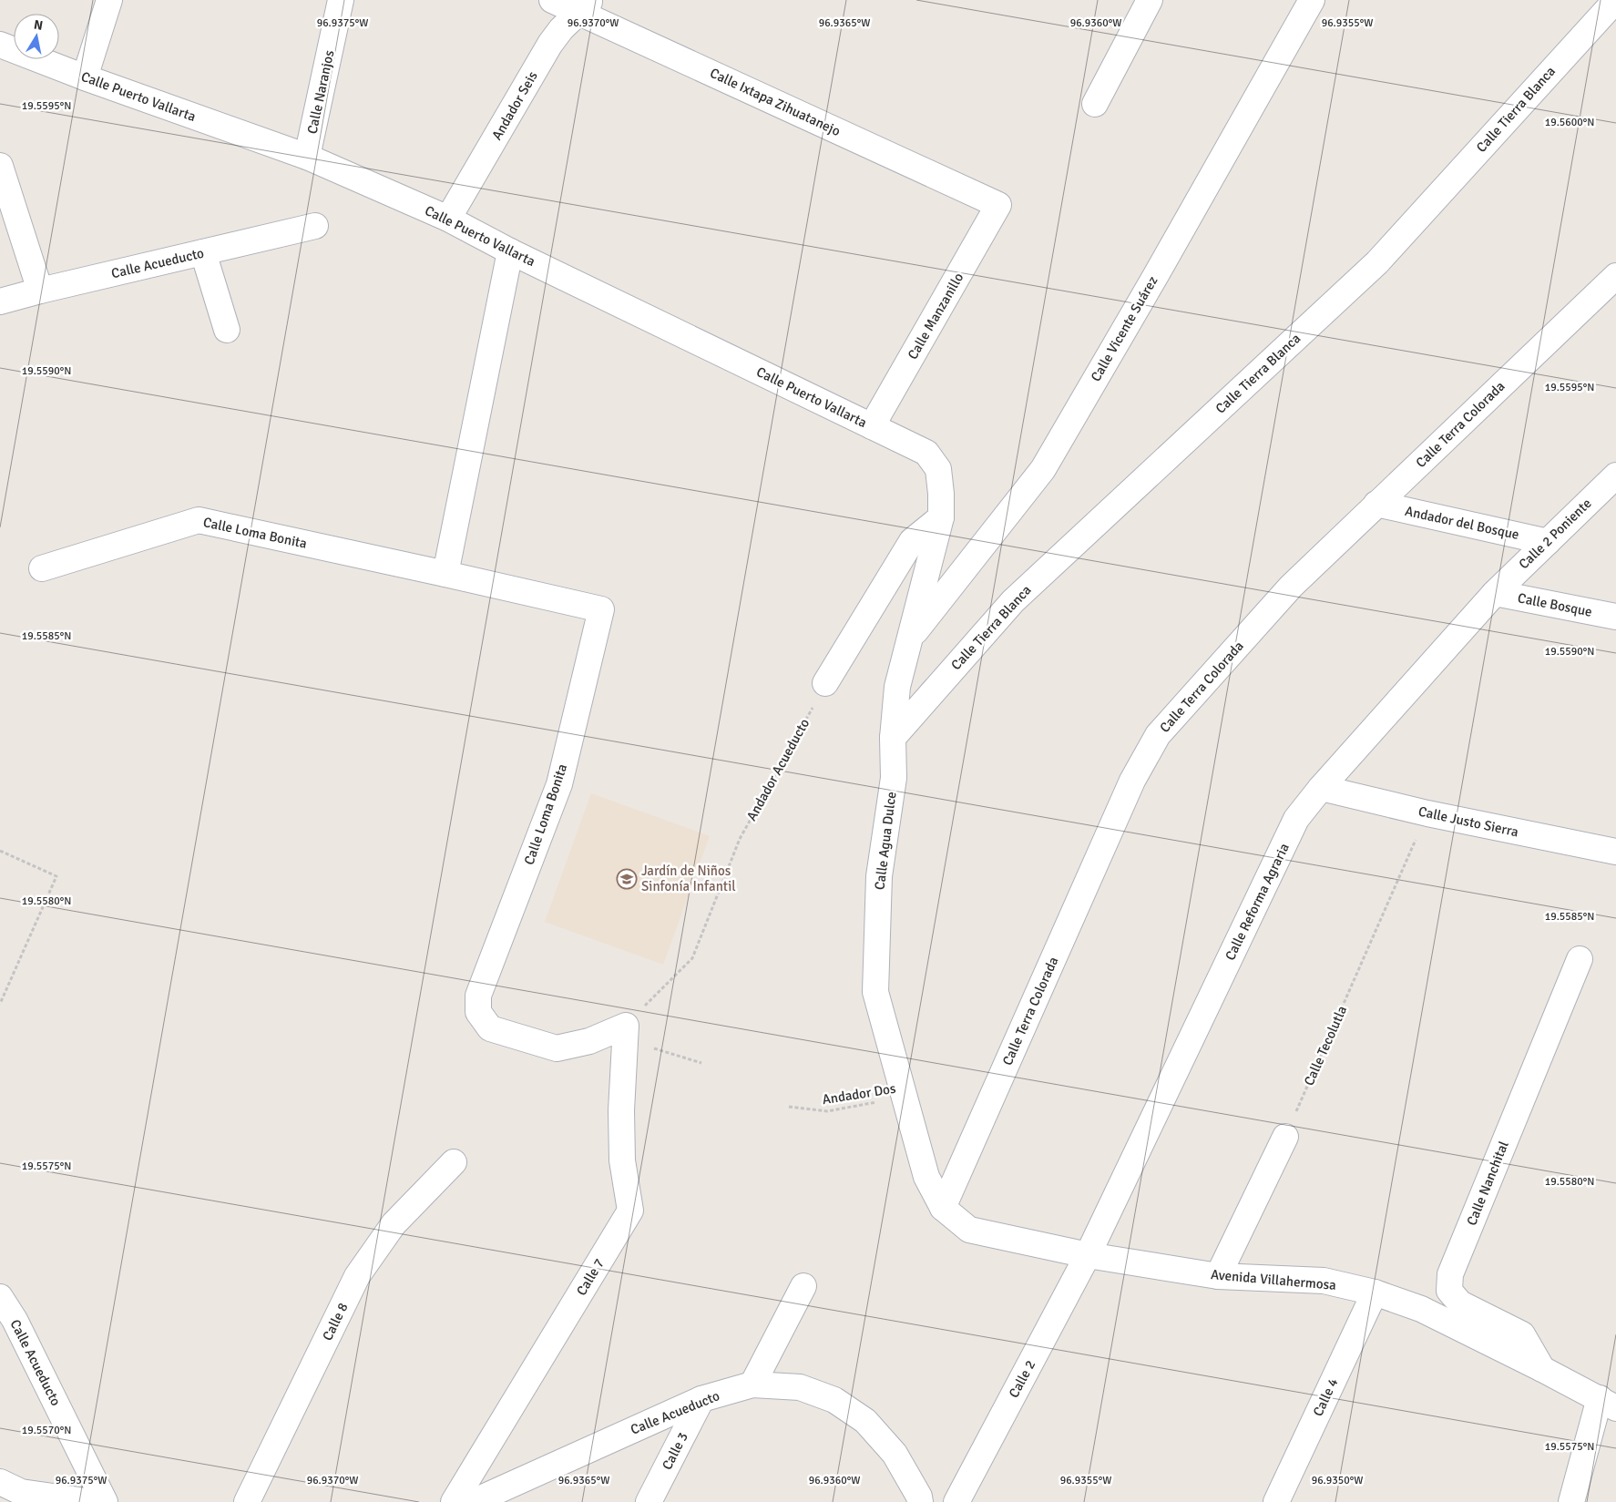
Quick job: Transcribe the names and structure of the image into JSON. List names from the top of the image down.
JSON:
{
  "streets": {
    "street": [
      "Calle Naranjos",
      "Calle Puerto Vallarta",
      "Calle Ixtapa Zihuatanejo",
      "Andador Seis",
      "Calle Tierra Blanca",
      "Calle Acueducto",
      "Calle Manzanillo",
      "Calle Vicente Suárez",
      "Calle Terra Colorada",
      "Andador del Bosque",
      "Calle Loma Bonita",
      "Calle 2 Poniente",
      "Calle Bosque",
      "Calle Justo Sierra",
      "Calle Agua Dulce",
      "Calle Reforma Agraria",
      "Calle Nanchital",
      "Calle 7",
      "Avenida Villahermosa",
      "Calle 8",
      "Calle 2",
      "Calle 4",
      "Calle 3"
    ],
    "path": ["Andador Acueducto", "Calle Tecolutla", "Andador Dos"]
  },
  "crossings": [
    ["Calle Naranjos", "Calle Puerto Vallarta"],
    ["Calle Puerto Vallarta", "Andador Seis"],
    ["Calle Puerto Vallarta", "Calle Manzanillo"],
    ["Calle Puerto Vallarta", "Calle Agua Dulce"],
    ["Calle Ixtapa Zihuatanejo", "Andador Seis"],
    ["Calle Ixtapa Zihuatanejo", "Calle Manzanillo"],
    ["Calle Tierra Blanca", "Calle Agua Dulce"],
    ["Calle Acueducto", "Calle 3"],
    ["Calle Vicente Suárez", "Calle Agua Dulce"],
    ["Calle Terra Colorada", "Andador del Bosque"],
    ["Calle Terra Colorada", "Calle Agua Dulce"],
    ["Calle Terra Colorada", "Avenida Villahermosa"],
    ["Andador del Bosque", "Calle 2 Poniente"],
    ["Calle Loma Bonita", "Andador Acueducto"],
    ["Calle Loma Bonita", "Calle 7"],
    ["Calle 2 Poniente", "Calle Bosque"],
    ["Calle 2 Poniente", "Calle Reforma Agraria"],
    ["Calle Bosque", "Calle Reforma Agraria"],
    ["Andador Acueducto", "Calle 7"],
    ["Calle Justo Sierra", "Calle Reforma Agraria"],
    ["Calle Justo Sierra", "Calle Tecolutla"],
    ["Calle Agua Dulce", "Andador Dos"],
    ["Calle Agua Dulce", "Avenida Villahermosa"],
    ["Calle Reforma Agraria", "Avenida Villahermosa"],
    ["Calle Reforma Agraria", "Calle 2"],
    ["Calle Nanchital", "Avenida Villahermosa"],
    ["Avenida Villahermosa", "Calle 2"],
    ["Avenida Villahermosa", "Calle 4"]
  ],
  "places": {
    "school or university": ["Jardín de Niños Sinfonía Infantil"]
  },
  "north": "top",
  "coordinates": [
    "96.9360°W",
    "96.9355°W",
    "96.9375°W",
    "96.9370°W",
    "96.9365°W",
    "19.5595°N",
    "19.5600°N",
    "19.5590°N",
    "19.5585°N",
    "19.5580°N",
    "19.5575°N",
    "19.5570°N",
    "96.9350°W"
  ]
}
